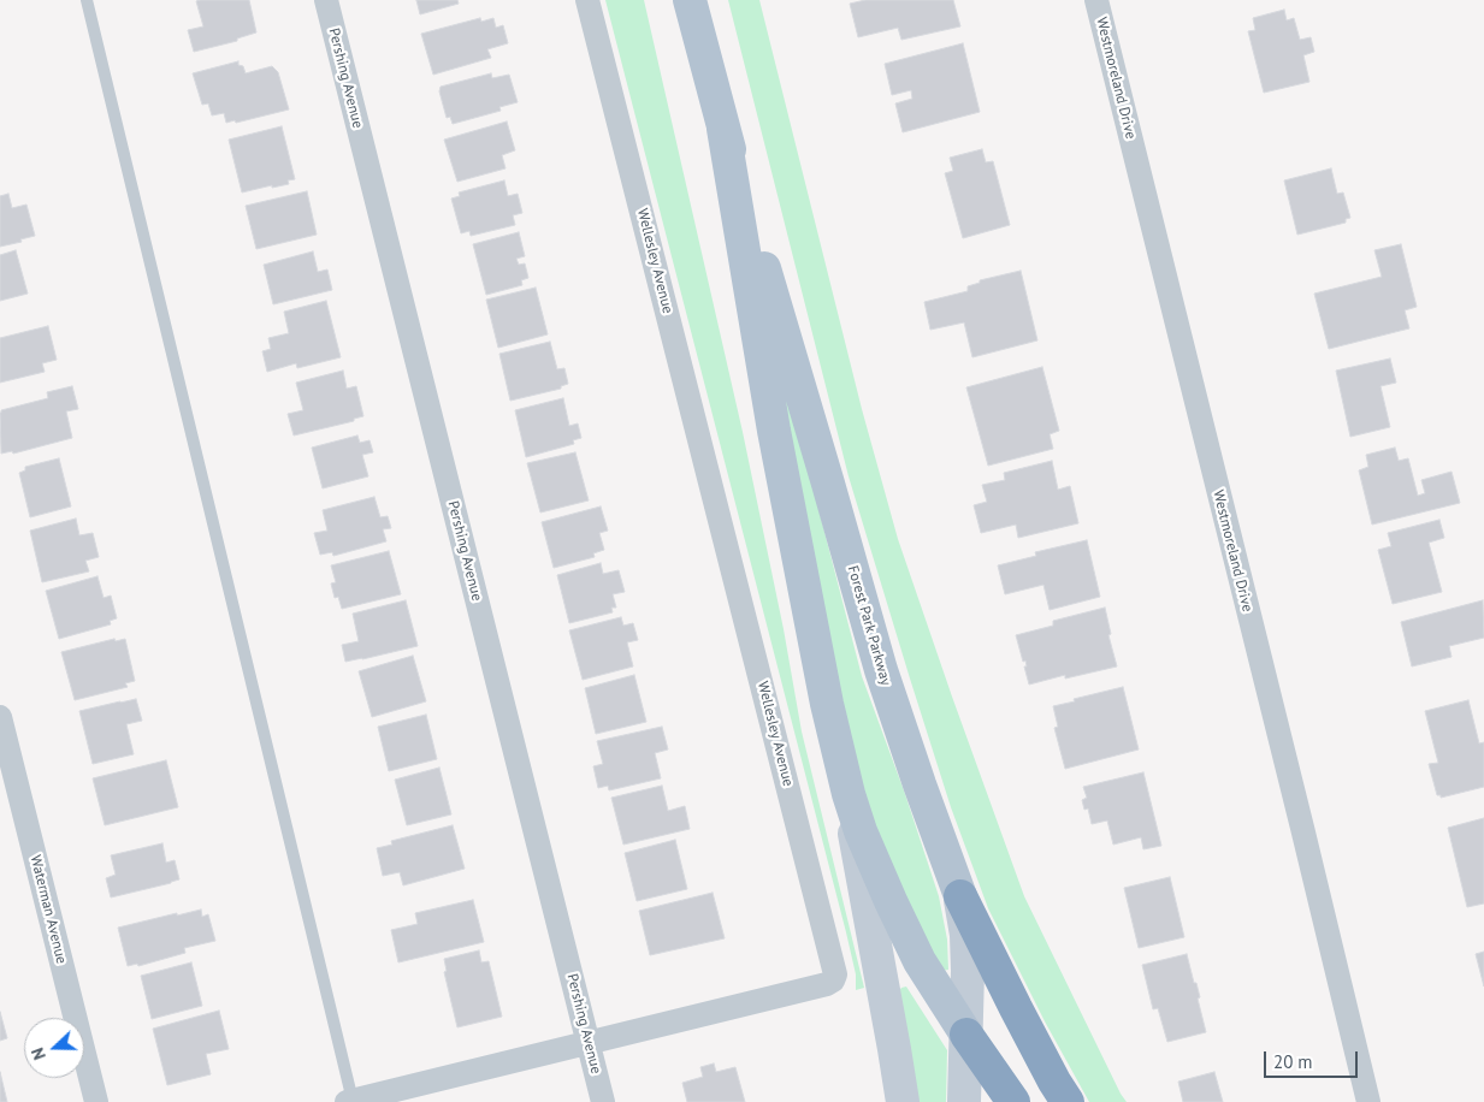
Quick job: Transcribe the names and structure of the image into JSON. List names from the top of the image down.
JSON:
{
  "streets": {
    "highway": ["Forest Park Parkway"],
    "street": [
      "Pershing Avenue",
      "Westmoreland Drive",
      "Wellesley Avenue",
      "Waterman Avenue"
    ]
  },
  "crossings": [
    ["Pershing Avenue", "Wellesley Avenue"]
  ],
  "scale_bar": "20 m",
  "north": "left"
}
